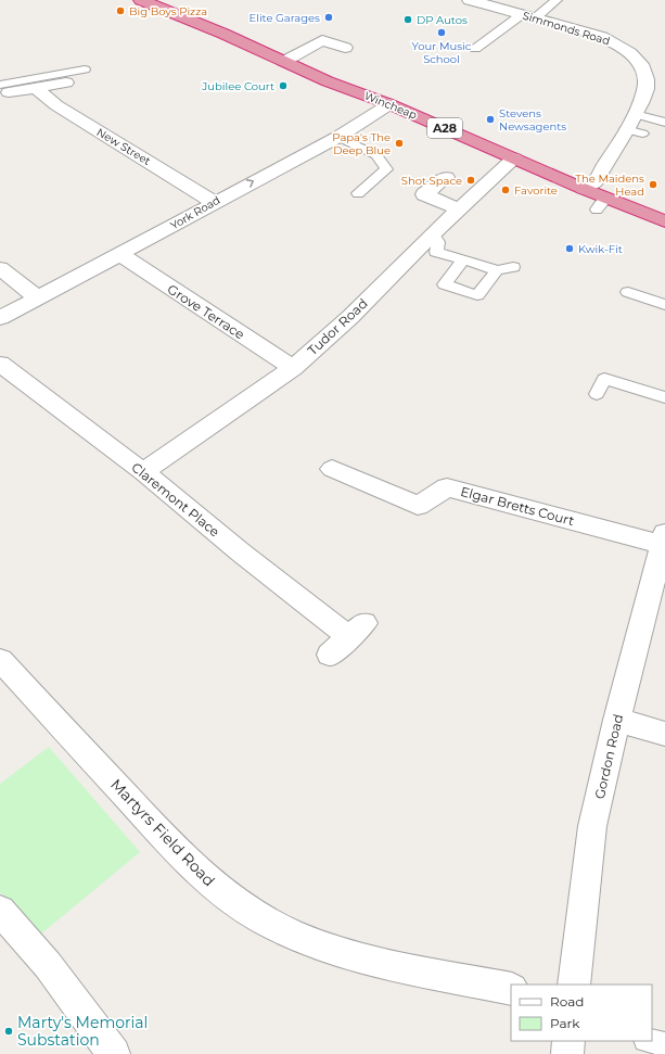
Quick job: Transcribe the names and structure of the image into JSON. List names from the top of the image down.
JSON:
{
  "streets": {
    "highway": ["Wincheap", "A28"],
    "street": [
      "Simmonds Road",
      "New Street",
      "York Road",
      "Grove Terrace",
      "Tudor Road",
      "Claremont Place",
      "Elgar Bretts Court",
      "Gordon Road",
      "Martyrs Field Road"
    ]
  },
  "crossings": [
    ["Simmonds Road", "Wincheap"],
    ["Wincheap", "York Road"],
    ["Wincheap", "Tudor Road"],
    ["New Street", "York Road"],
    ["York Road", "Grove Terrace"],
    ["Grove Terrace", "Tudor Road"],
    ["Tudor Road", "Claremont Place"],
    ["Elgar Bretts Court", "Gordon Road"]
  ],
  "places": [
    "Big Boys Pizza",
    "Elite Garages",
    "DP Autos",
    "Your Music School",
    "Jubilee Court",
    "Stevens Newsagents",
    "Papa's The Deep Blue",
    "Shot Space",
    "The Maidens Head",
    "Favorite",
    "Kwik-Fit",
    "Marty's Memorial Substation"
  ],
  "legend": ["Road", "Park"]
}
